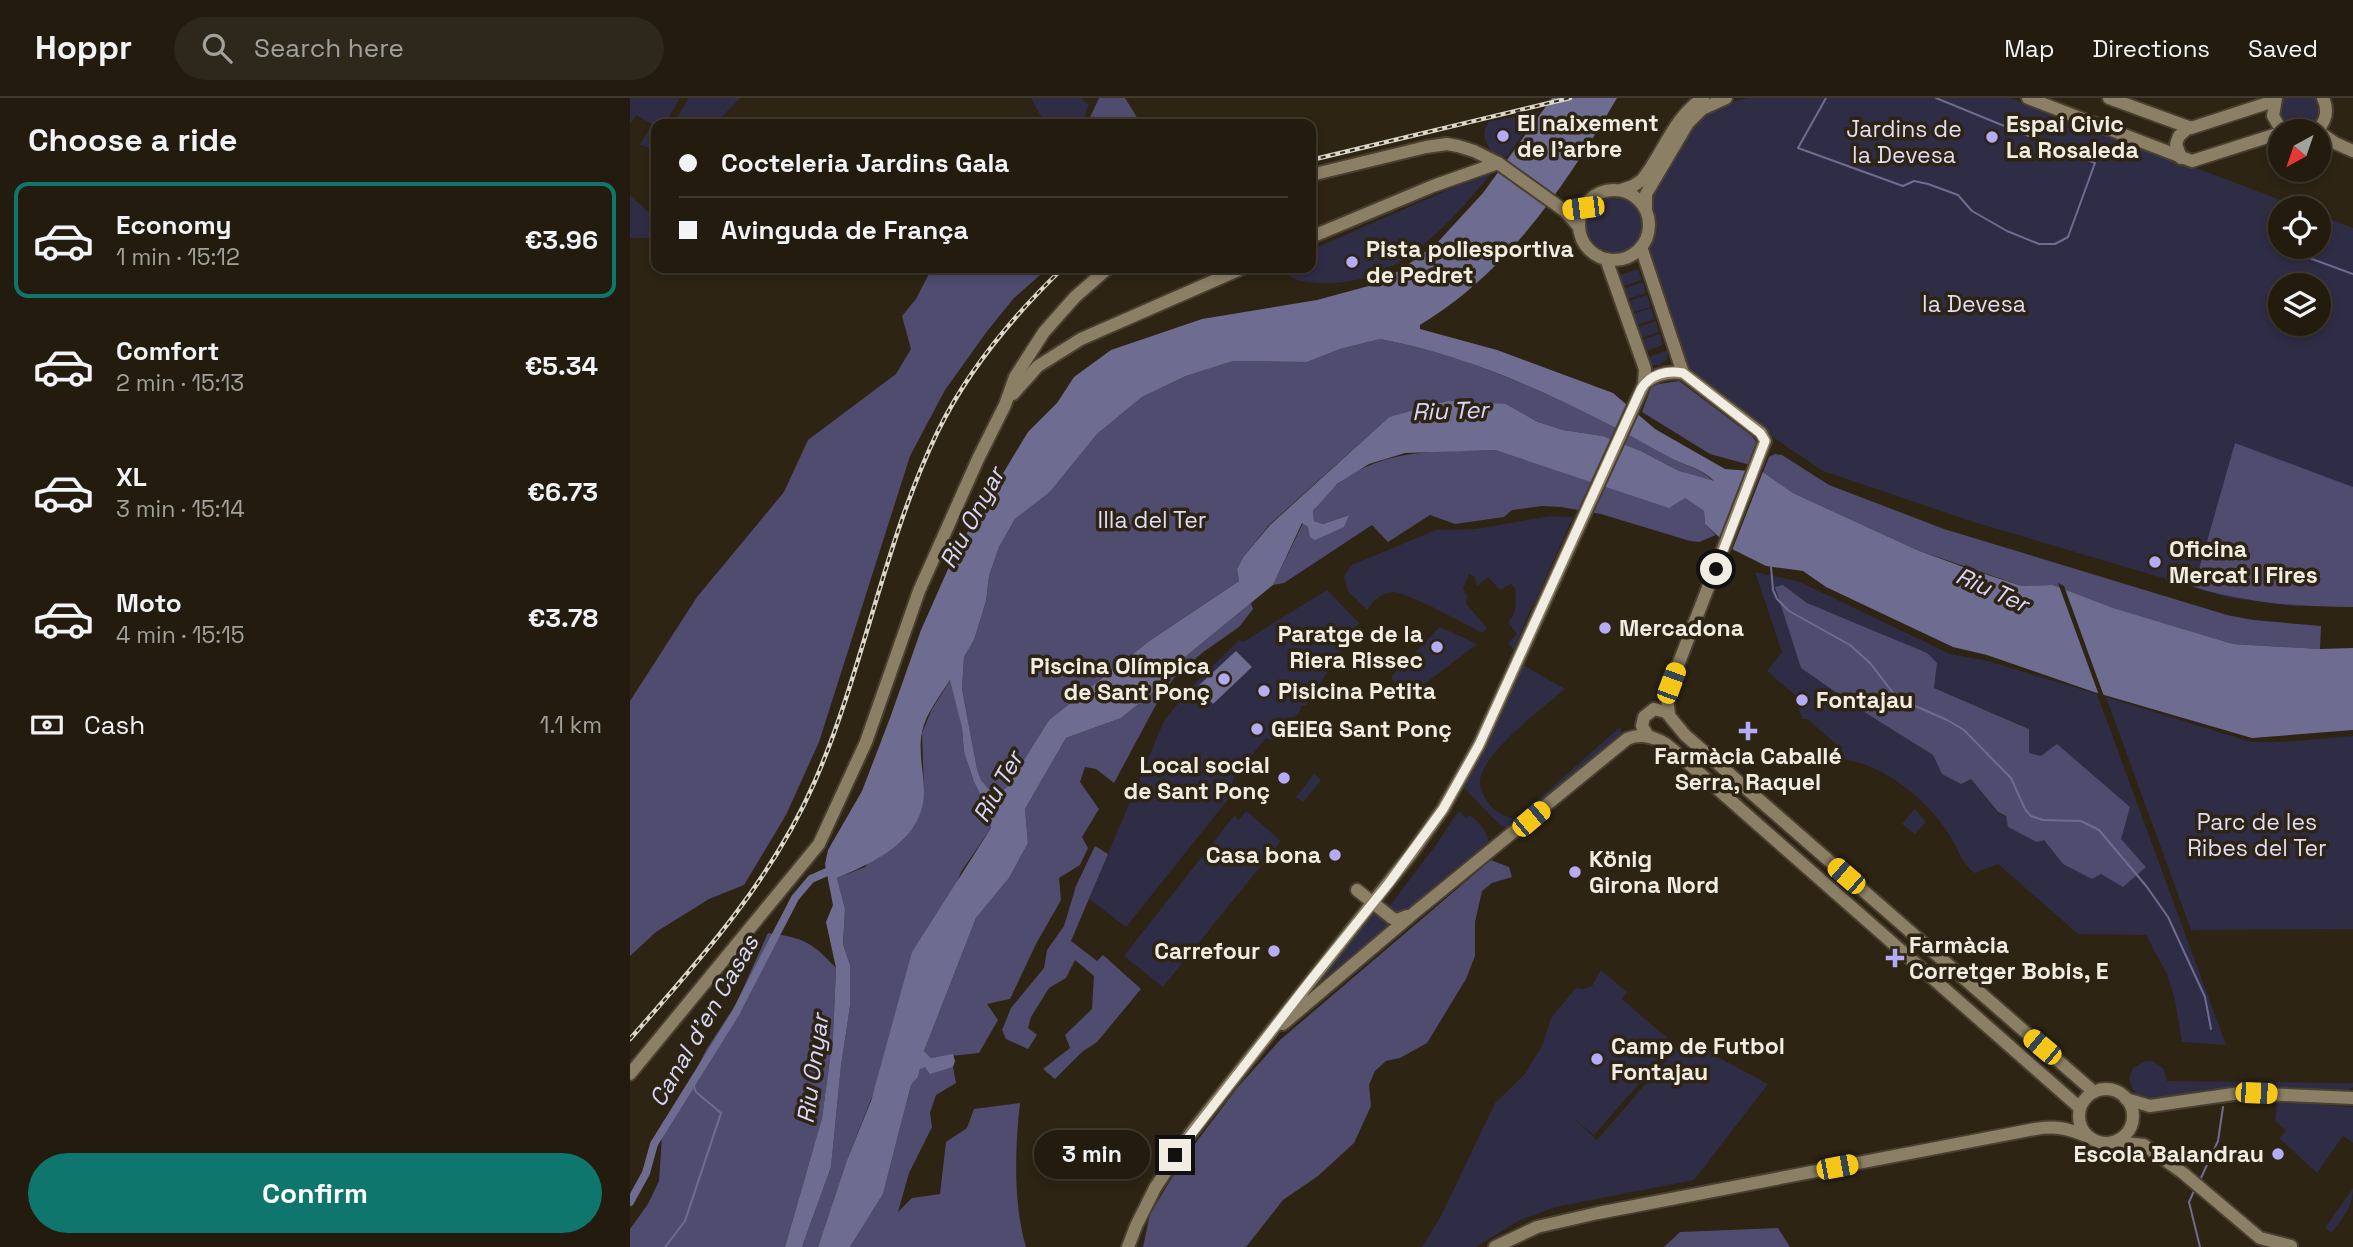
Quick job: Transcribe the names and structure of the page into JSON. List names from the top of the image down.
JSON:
{
  "water": ["Riu Ter", "Riu Onyar", "Canal d'en Casas"],
  "parks": [
    "Jardins de la Devesa",
    "la Devesa",
    "Illa del Ter",
    "Parc de les Ribes del Ter"
  ],
  "places": {
    "other": [
      "El naixement de l’arbre",
      "Espai Civic La Rosaleda",
      "Pista poliesportiva de Pedret",
      "Oficina Mercat I Fires",
      "Mercadona",
      "Paratge de la Riera Rissec",
      "Piscina Olímpica de Sant Ponç",
      "Pisicina Petita",
      "Fontajau",
      "GEiEG Sant Ponç",
      "Local social de Sant Ponç",
      "Casa bona",
      "König Girona Nord",
      "Carrefour",
      "Camp de Futbol Fontajau",
      "Escola Balandrau"
    ],
    "health": ["Farmàcia Caballé Serra, Raquel", "Farmàcia Corretger Bobis, E"]
  },
  "north": "bottom left",
  "page": {
    "header": "Hoppr",
    "search": "Search here",
    "nav": ["Map", "Directions", "Saved"],
    "heading": "Choose a ride",
    "banner": ["Cocteleria Jardins Gala", "Avinguda de França"],
    "list": [
      {
        "name": "Economy",
        "note": "1 min · 15:12",
        "value": "€3.96"
      },
      {
        "name": "Comfort",
        "note": "2 min · 15:13",
        "value": "€5.34"
      },
      {
        "name": "XL",
        "note": "3 min · 15:14",
        "value": "€6.73"
      },
      {
        "name": "Moto",
        "note": "4 min · 15:15",
        "value": "€3.78"
      }
    ],
    "pay": ["Cash", "1.1 km"],
    "bubble": "3 min",
    "buttons": "Confirm"
  }
}
